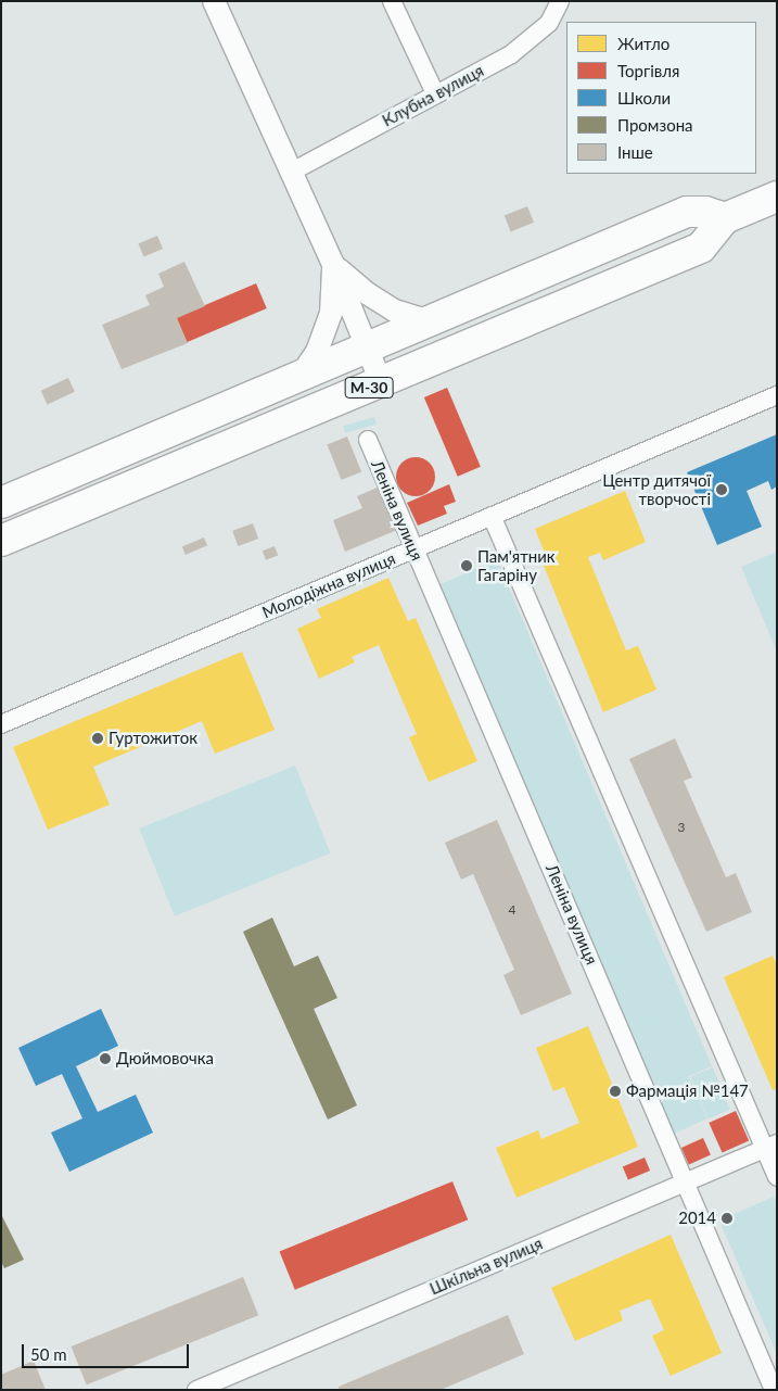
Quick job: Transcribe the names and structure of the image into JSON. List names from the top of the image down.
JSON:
{
  "streets": {
    "highway": ["М-30"],
    "street": [
      "Клубна вулиця",
      "Леніна вулиця",
      "Молодіжна вулиця",
      "Шкільна вулиця"
    ]
  },
  "crossings": [
    ["Леніна вулиця", "Молодіжна вулиця"],
    ["Леніна вулиця", "Шкільна вулиця"]
  ],
  "places": [
    "Центр дитячої творчості",
    "Пам'ятник Гагаріну",
    "Гуртожиток",
    "Дюймовочка",
    "Фармація №147",
    "2014"
  ],
  "house_numbers": ["3", "4"],
  "legend": [
    "Житло",
    "Торгівля",
    "Школи",
    "Промзона",
    "Інше"
  ],
  "scale_bar": "50 m"
}
